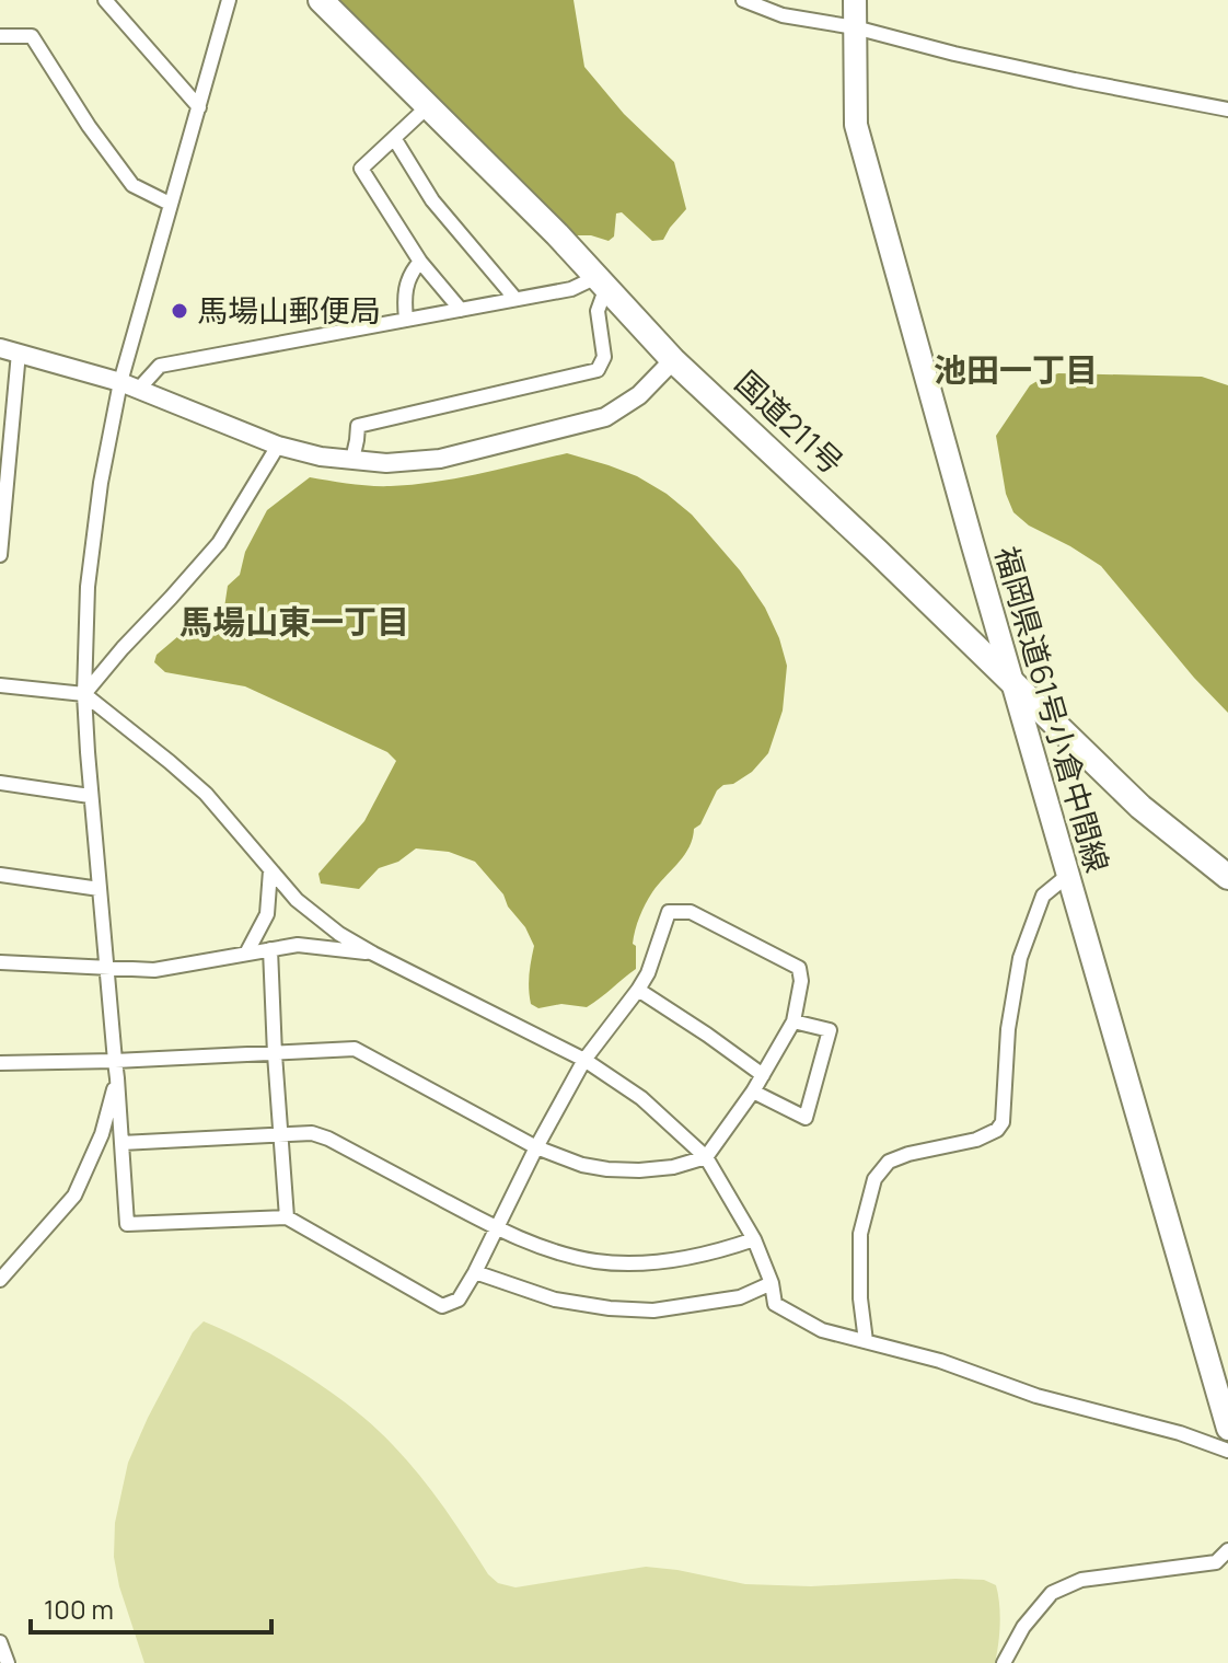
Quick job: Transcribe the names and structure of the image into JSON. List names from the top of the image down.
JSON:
{
  "streets": {
    "highway": ["国道211号"],
    "main road": ["福岡県道61号小倉中間線"]
  },
  "crossings": [
    ["国道211号", "福岡県道61号小倉中間線"]
  ],
  "districts": ["池田一丁目", "馬場山東一丁目"],
  "places": ["馬場山郵便局"],
  "scale_bar": "100 m"
}
